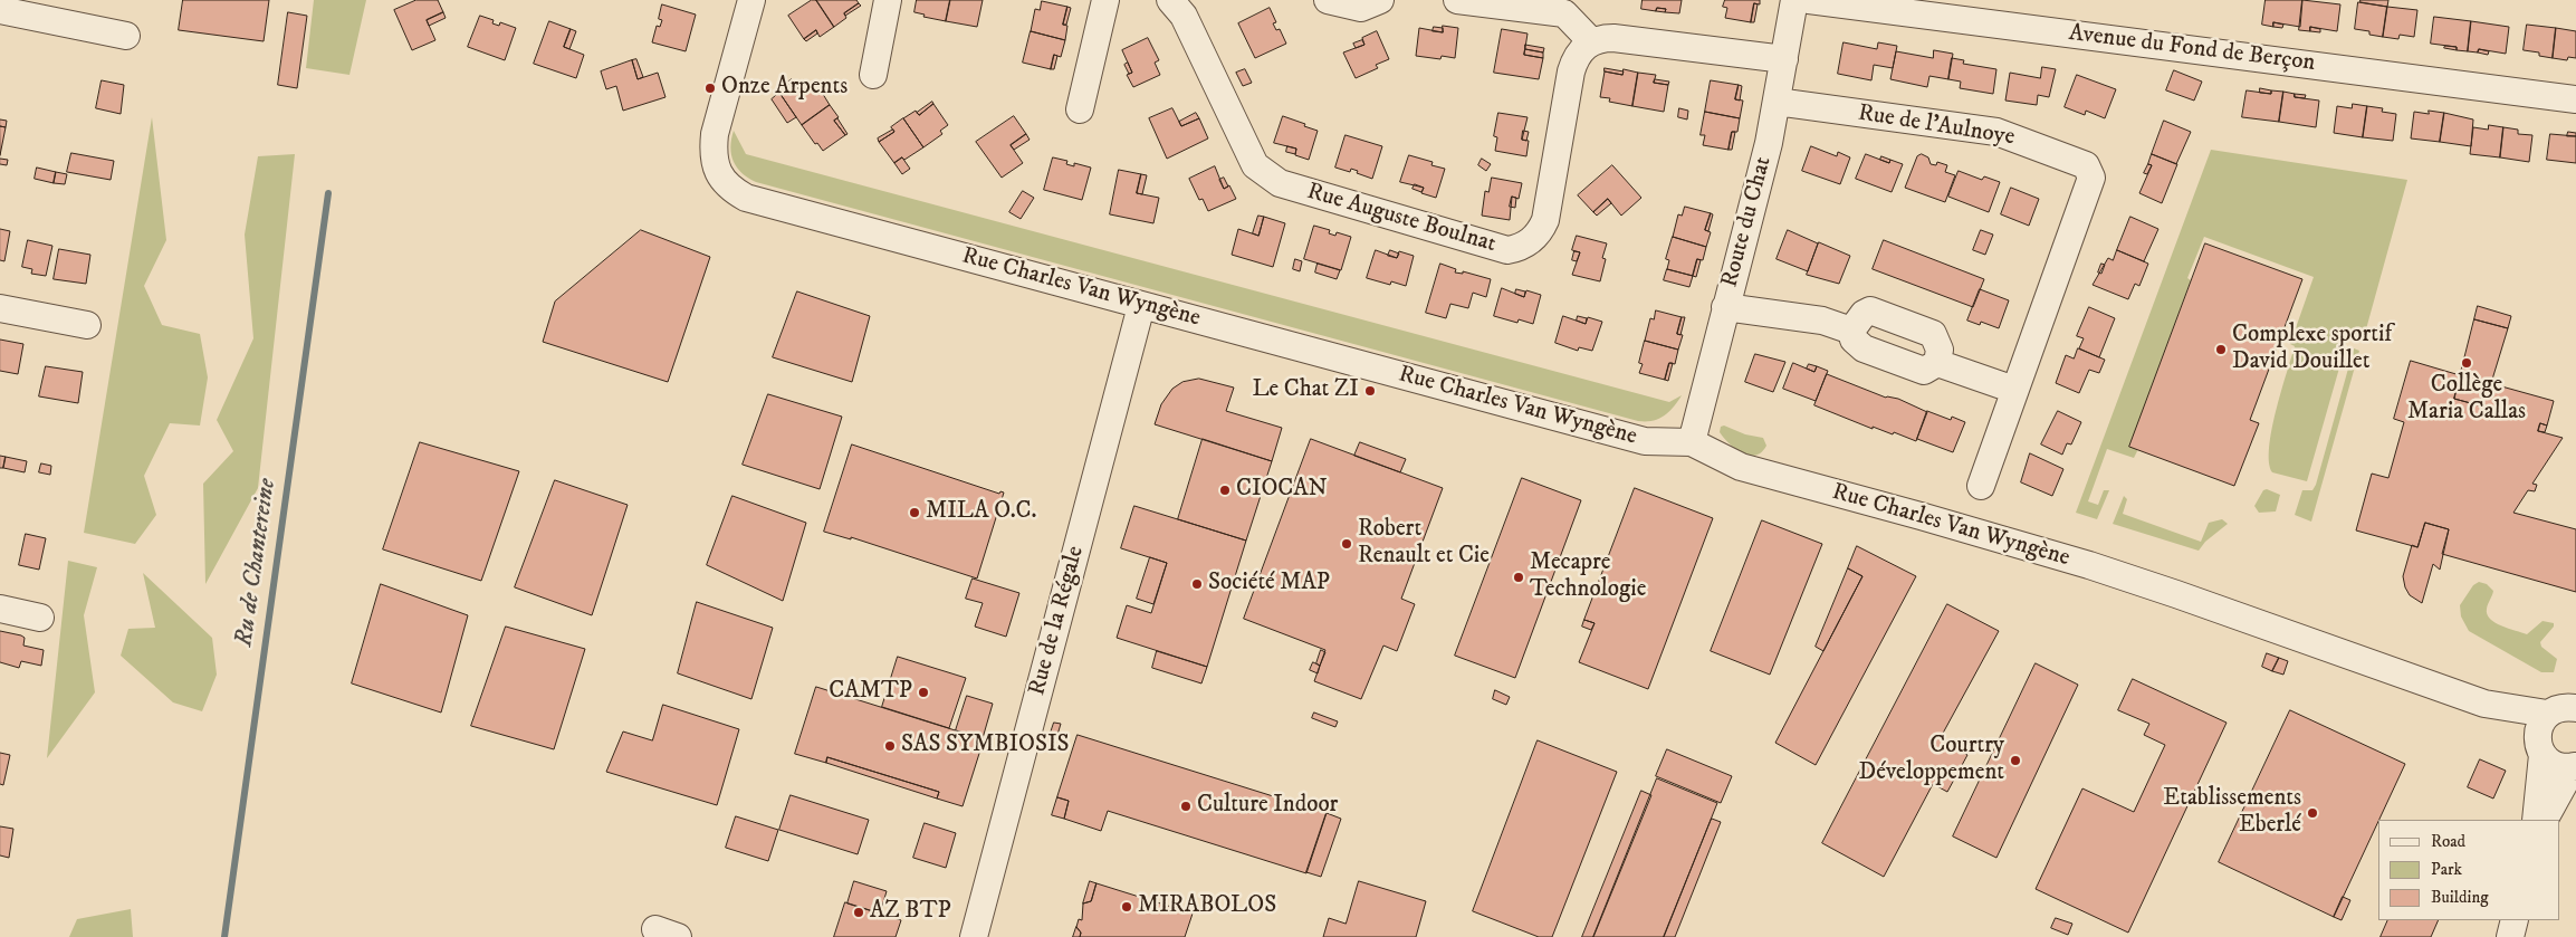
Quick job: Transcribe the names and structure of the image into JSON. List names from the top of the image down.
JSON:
{
  "streets": {
    "street": [
      "Avenue du Fond de Berçon",
      "Rue de l'Aulnoye",
      "Rue Auguste Boulnat",
      "Route du Chat",
      "Rue Charles Van Wyngène",
      "Rue de la Régale"
    ]
  },
  "crossings": [
    ["Rue de l'Aulnoye", "Route du Chat"],
    ["Route du Chat", "Rue Charles Van Wyngène"],
    ["Rue Charles Van Wyngène", "Rue de la Régale"]
  ],
  "water": ["Ru de Chantereine"],
  "places": [
    "Onze Arpents",
    "Complexe sportif David Douillet",
    "Collège Maria Callas",
    "Le Chat ZI",
    "CIOCAN",
    "MILA O.C.",
    "Robert Renault et Cie",
    "Mecapre Technologie",
    "Société MAP",
    "CAMTP",
    "SAS SYMBIOSIS",
    "Courtry Développement",
    "Culture Indoor",
    "Etablissements Eberlé",
    "MIRABOLOS",
    "AZ BTP"
  ],
  "legend": ["Road", "Park", "Building"]
}
